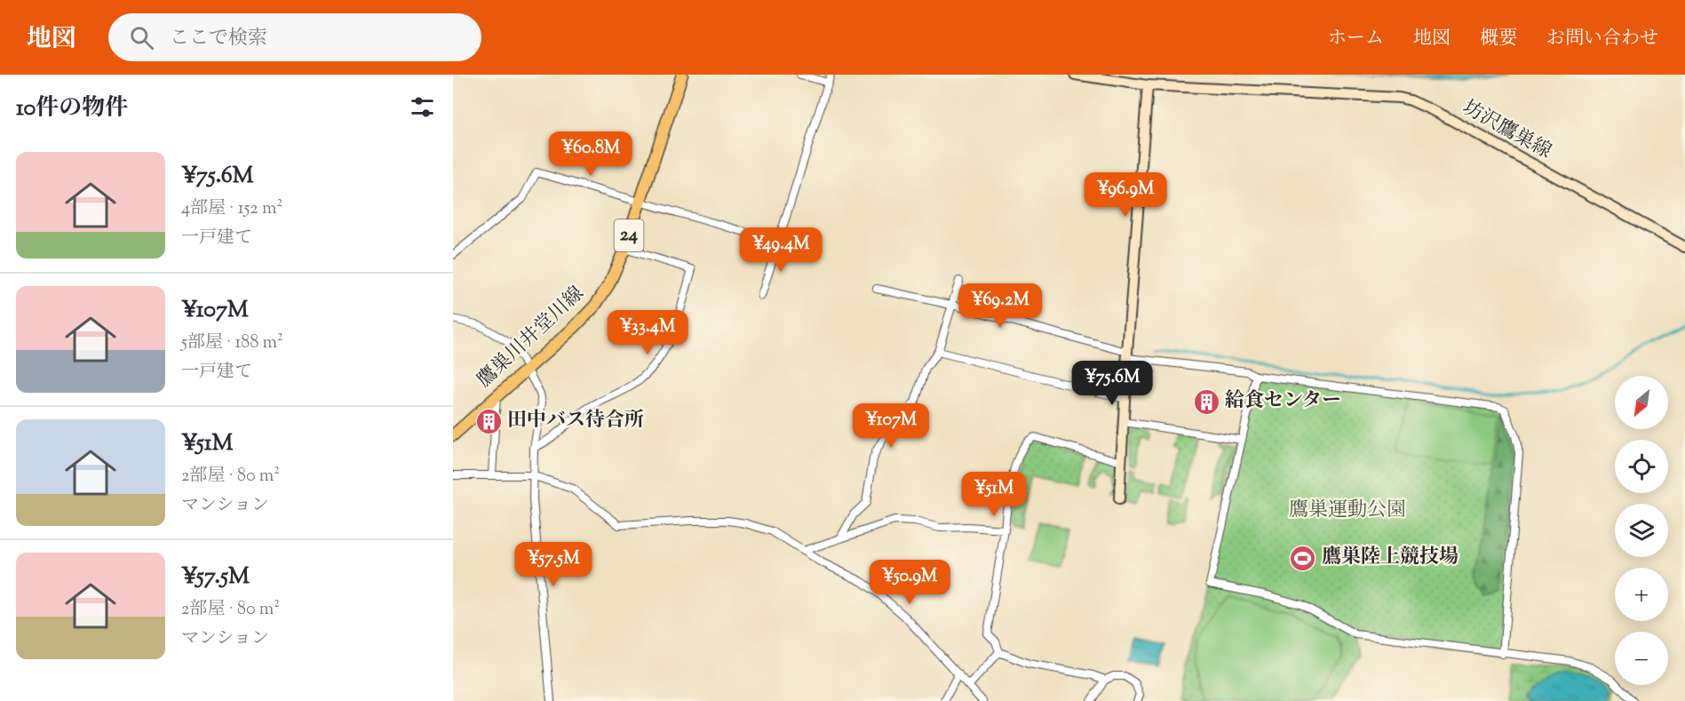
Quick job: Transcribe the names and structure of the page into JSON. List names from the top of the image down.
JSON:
{
  "streets": {
    "main road": ["坊沢鷹巣線", "24", "鷹巣川井堂川線"]
  },
  "parks": ["鷹巣運動公園"],
  "places": {
    "building": ["給食センター", "田中バス待合所"],
    "sports": ["鷹巣陸上競技場"]
  },
  "north": "bottom left",
  "page": {
    "header": "地図",
    "search": "ここで検索",
    "nav": [
      "ホーム",
      "地図",
      "概要",
      "お問い合わせ"
    ],
    "heading": "10件の物件",
    "price": [
      "¥60.8M",
      "¥96.9M",
      "¥49.4M",
      "¥69.2M",
      "¥33.4M",
      "¥75.6M",
      "¥107M",
      "¥51M",
      "¥57.5M",
      "¥50.9M"
    ],
    "list": [
      {
        "name": "¥75.6M",
        "note": "4部屋 · 152 m² · 一戸建て"
      },
      {
        "name": "¥107M",
        "note": "5部屋 · 188 m² · 一戸建て"
      },
      {
        "name": "¥51M",
        "note": "2部屋 · 80 m² · マンション"
      },
      {
        "name": "¥57.5M",
        "note": "2部屋 · 80 m² · マンション"
      }
    ],
    "map_buttons": ["+", "−"]
  }
}
